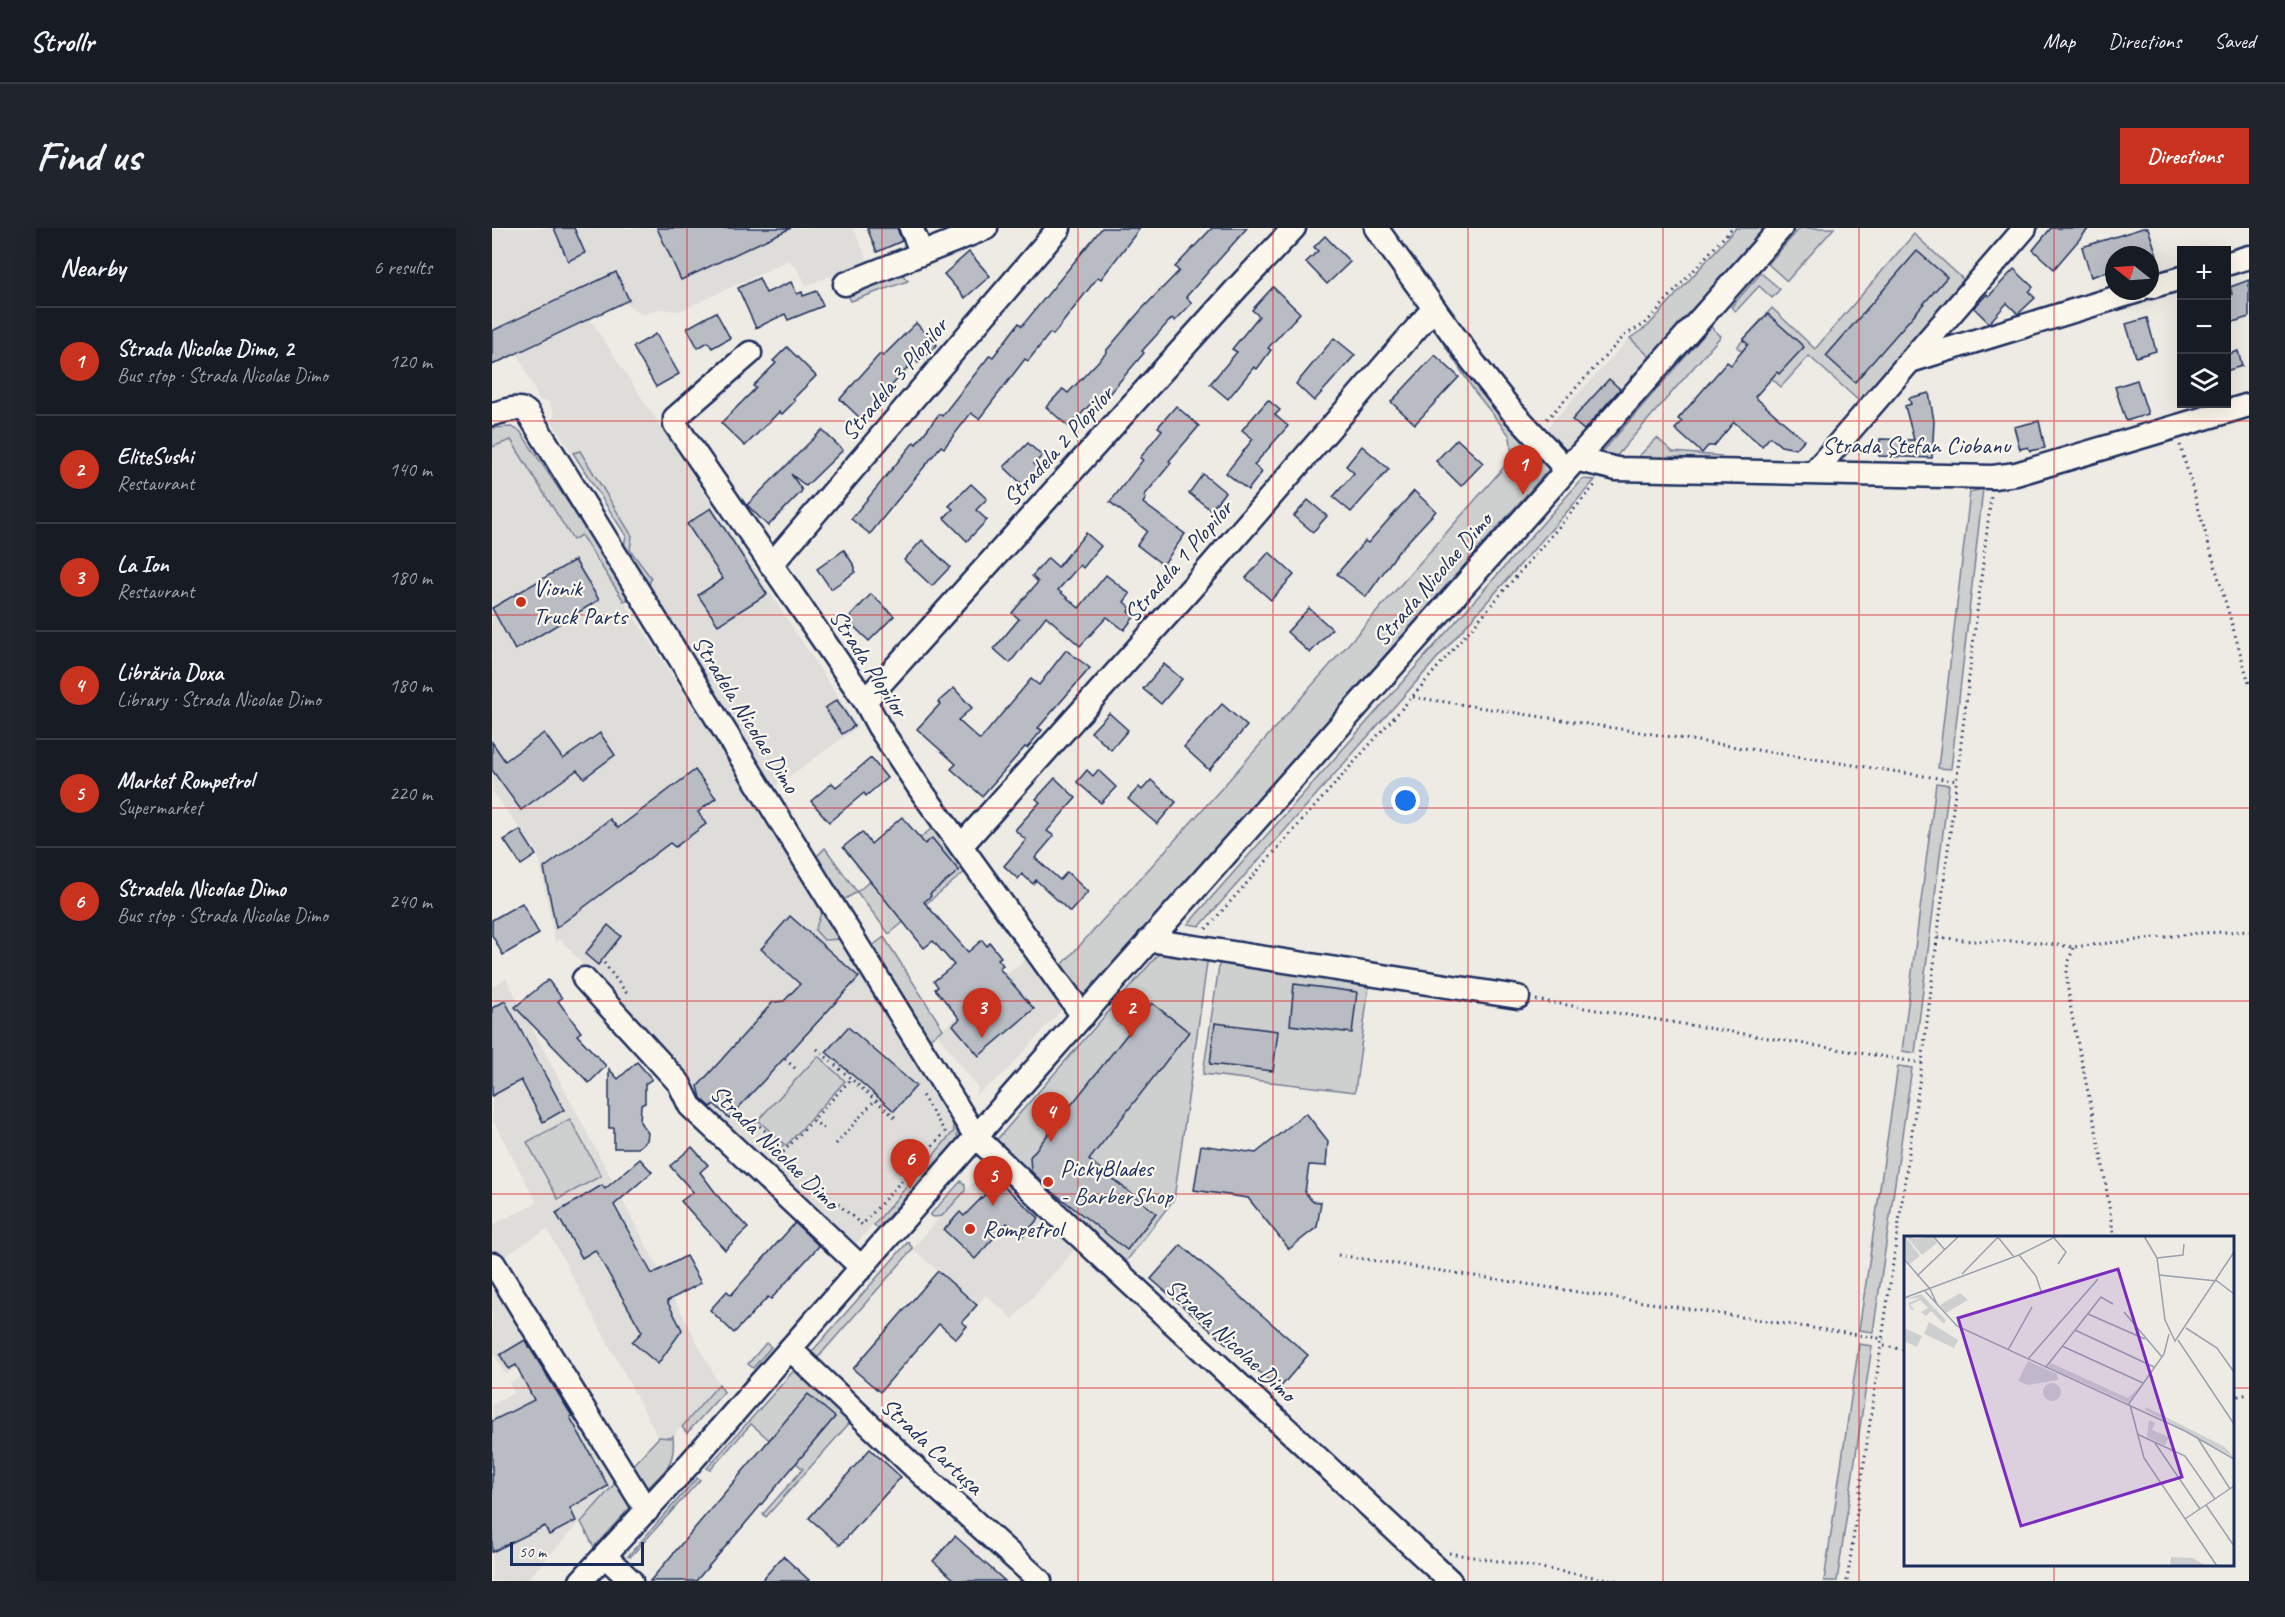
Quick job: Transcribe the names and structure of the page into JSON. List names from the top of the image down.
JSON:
{
  "streets": {
    "street": [
      "Stradela 3 Plopilor",
      "Strada Ștefan Ciobanu",
      "Stradela 2 Plopilor",
      "Stradela 1 Plopilor",
      "Strada Nicolae Dimo",
      "Strada Plopilor",
      "Stradela Nicolae Dimo",
      "Strada Cartușa"
    ]
  },
  "crossings": [
    ["Stradela 3 Plopilor", "Strada Plopilor"],
    ["Strada Ștefan Ciobanu", "Strada Nicolae Dimo"],
    ["Stradela 2 Plopilor", "Strada Plopilor"],
    ["Stradela 1 Plopilor", "Strada Plopilor"],
    ["Strada Nicolae Dimo", "Strada Plopilor"],
    ["Strada Nicolae Dimo", "Stradela Nicolae Dimo"],
    ["Strada Nicolae Dimo", "Strada Cartușa"]
  ],
  "places": ["Vionik Truck Parts", "PickyBlades - BarberShop", "Rompetrol"],
  "scale_bar": "50 m",
  "north": "left",
  "page": {
    "header": "Strollr",
    "nav": ["Map", "Directions", "Saved"],
    "buttons": "Directions",
    "title": "Find us",
    "heading": ["Nearby", "6 results"],
    "map_buttons": ["+", "−"],
    "list": [
      {
        "mark": "1",
        "name": "Strada Nicolae Dimo, 2",
        "note": "Bus stop · Strada Nicolae Dimo",
        "value": "120 m"
      },
      {
        "mark": "2",
        "name": "EliteSushi",
        "note": "Restaurant",
        "value": "140 m"
      },
      {
        "mark": "3",
        "name": "La Ion",
        "note": "Restaurant",
        "value": "180 m"
      },
      {
        "mark": "4",
        "name": "Librăria Doxa",
        "note": "Library · Strada Nicolae Dimo",
        "value": "180 m"
      },
      {
        "mark": "5",
        "name": "Market Rompetrol",
        "note": "Supermarket",
        "value": "220 m"
      },
      {
        "mark": "6",
        "name": "Stradela Nicolae Dimo",
        "note": "Bus stop · Strada Nicolae Dimo",
        "value": "240 m"
      }
    ],
    "pins": [
      "1",
      "2",
      "3",
      "4",
      "6",
      "5"
    ],
    "scale": "50 m"
  }
}
